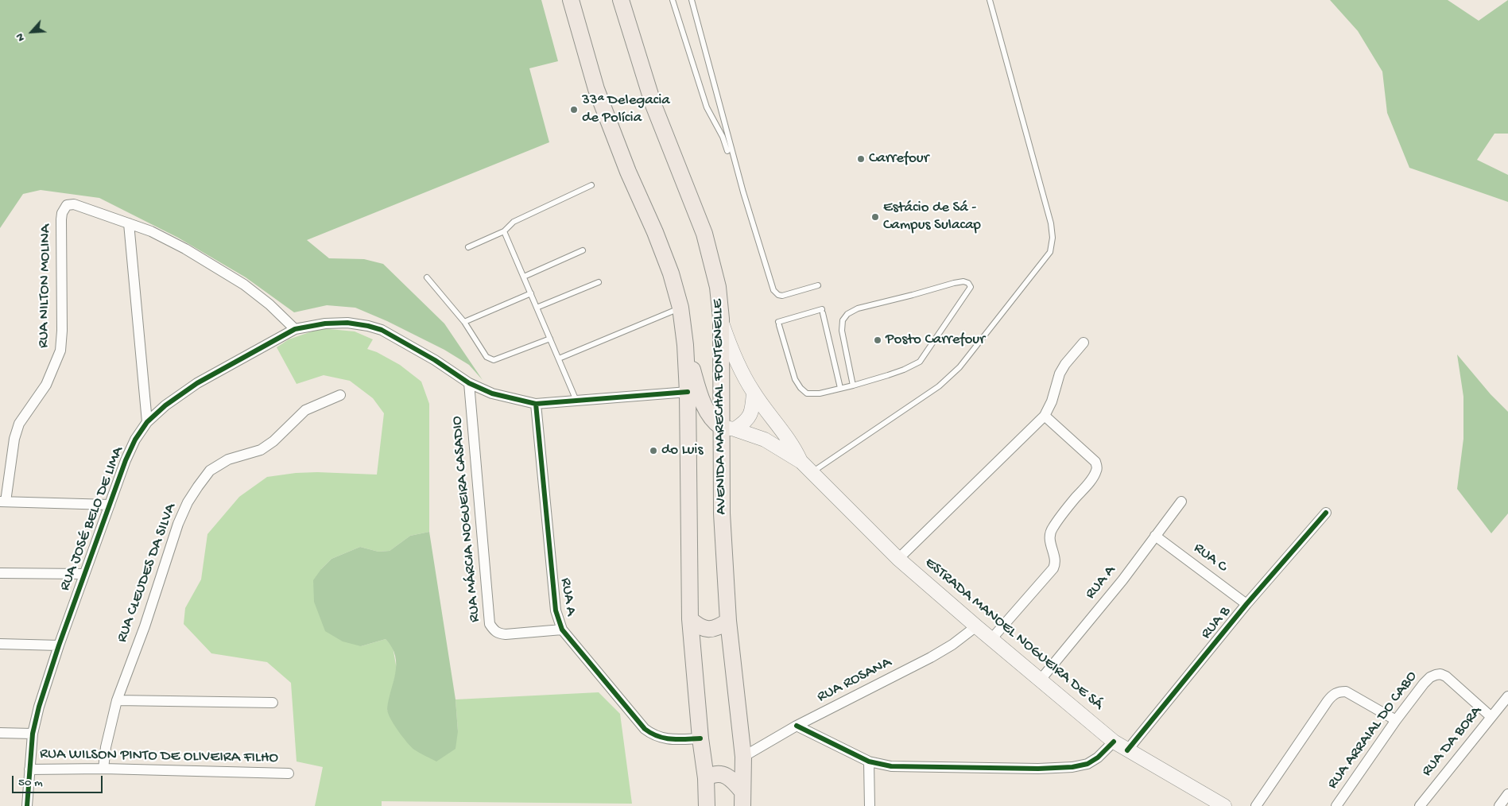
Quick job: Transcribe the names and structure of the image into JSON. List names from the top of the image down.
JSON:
{
  "streets": {
    "main road": ["AVENIDA MARECHAL FONTENELLE", "ESTRADA MANOEL NOGUEIRA DE SÁ"],
    "street": [
      "RUA NILTON MOLINA",
      "RUA JOSÉ BELO DE LIMA",
      "RUA MÁRCIA NOGUEIRA CASADIO",
      "RUA C",
      "RUA CLEUDES DA SILVA",
      "RUA A",
      "RUA B",
      "RUA ROSANA",
      "RUA ARRAIAL DO CABO",
      "RUA DA BORA",
      "RUA WILSON PINTO DE OLIVEIRA FILHO"
    ]
  },
  "crossings": [
    ["RUA NILTON MOLINA", "RUA JOSÉ BELO DE LIMA"],
    ["AVENIDA MARECHAL FONTENELLE", "ESTRADA MANOEL NOGUEIRA DE SÁ"],
    ["AVENIDA MARECHAL FONTENELLE", "RUA ROSANA"],
    ["RUA JOSÉ BELO DE LIMA", "RUA MÁRCIA NOGUEIRA CASADIO"],
    ["RUA JOSÉ BELO DE LIMA", "RUA A"],
    ["RUA JOSÉ BELO DE LIMA", "RUA WILSON PINTO DE OLIVEIRA FILHO"],
    ["RUA MÁRCIA NOGUEIRA CASADIO", "RUA A"],
    ["RUA C", "RUA A"],
    ["RUA C", "RUA B"],
    ["RUA CLEUDES DA SILVA", "RUA WILSON PINTO DE OLIVEIRA FILHO"],
    ["RUA A", "ESTRADA MANOEL NOGUEIRA DE SÁ"],
    ["RUA B", "ESTRADA MANOEL NOGUEIRA DE SÁ"],
    ["ESTRADA MANOEL NOGUEIRA DE SÁ", "RUA ROSANA"],
    ["RUA ARRAIAL DO CABO", "RUA DA BORA"]
  ],
  "places": [
    "33ª Delegacia de Polícia",
    "Carrefour",
    "Estácio de Sá - Campus Sulacap",
    "Posto Carrefour",
    "do Luis"
  ],
  "scale_bar": "50 m",
  "north": "bottom left"
}
